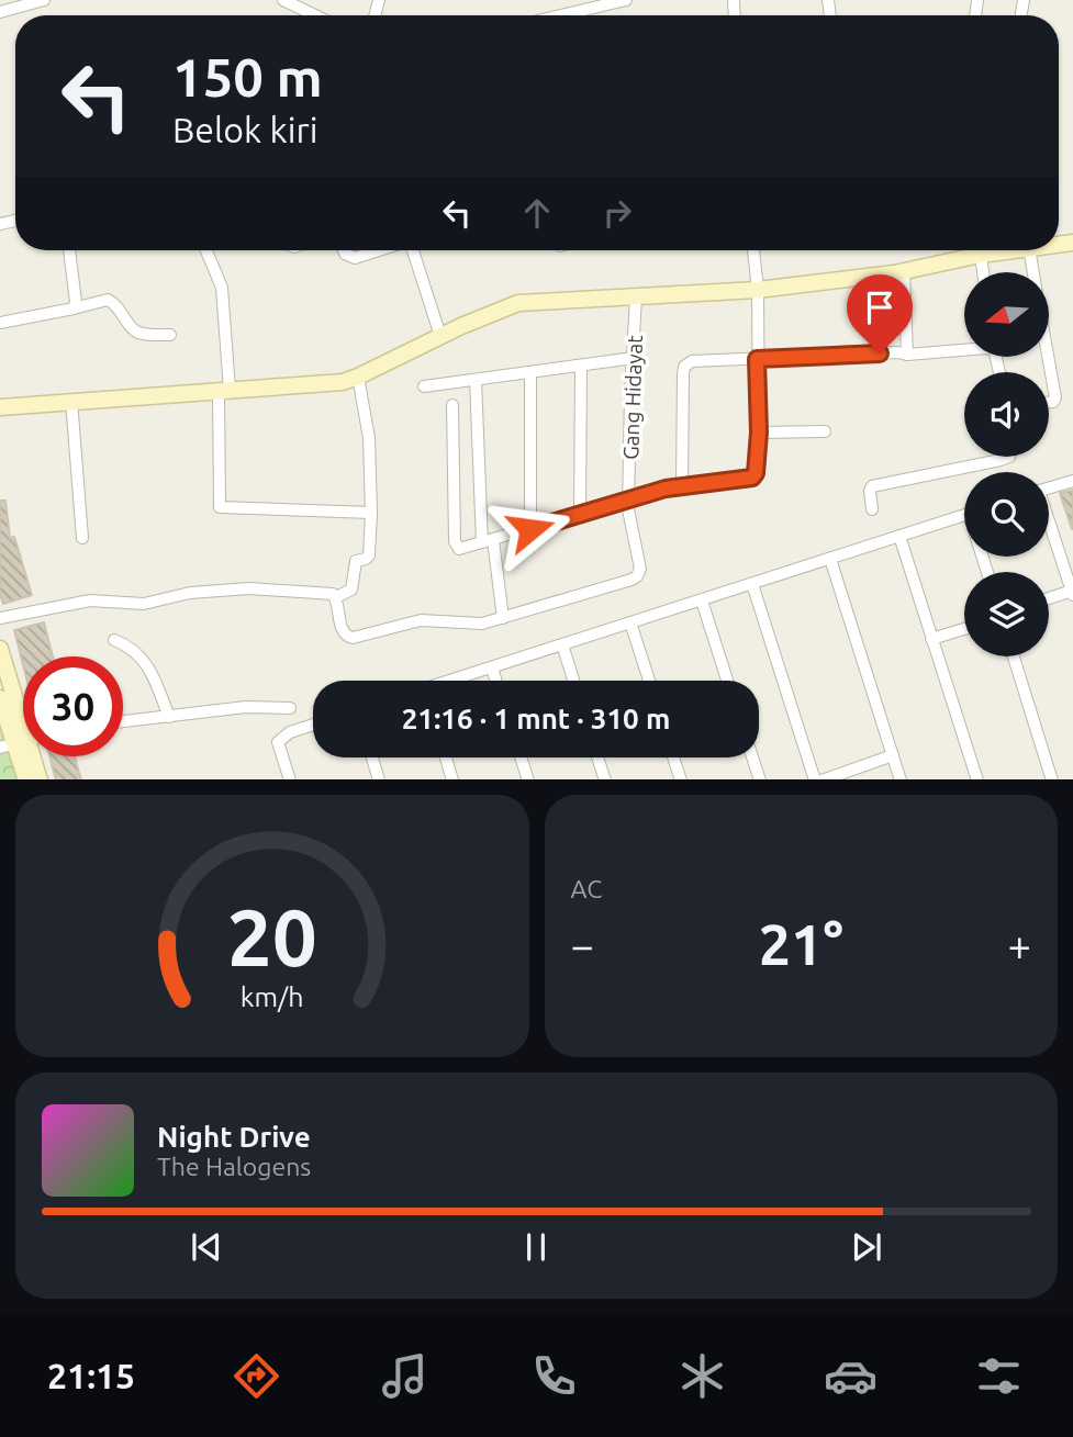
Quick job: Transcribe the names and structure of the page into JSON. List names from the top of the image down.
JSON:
{
  "streets": {
    "street": ["Gang Hidayat"]
  },
  "north": "left",
  "page": {
    "turn": ["150 m", "Belok kiri"],
    "limit": "30",
    "trip": "21:16 · 1 mnt · 310 m",
    "tile": "AC",
    "heat": ["−", "21°", "+"],
    "song": ["Night Drive", "The Halogens"],
    "tabs": "21:15",
    "gauge": ["20", "km/h"]
  }
}
